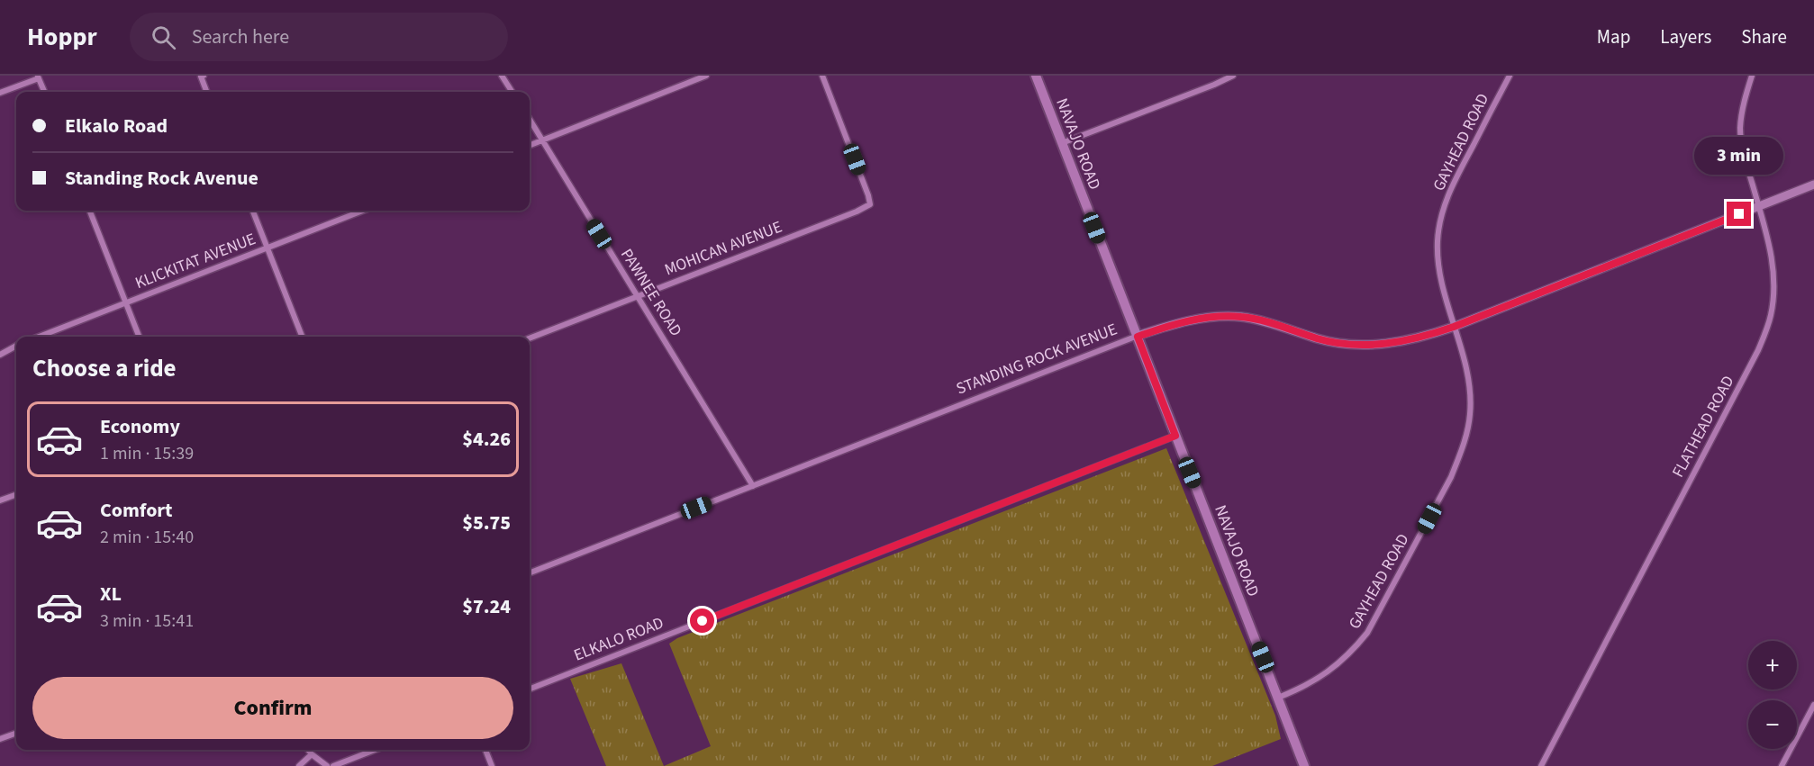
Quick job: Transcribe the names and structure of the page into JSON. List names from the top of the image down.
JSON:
{
  "streets": {
    "main road": ["NAVAJO ROAD"],
    "street": [
      "GAYHEAD ROAD",
      "MOHICAN AVENUE",
      "KLICKITAT AVENUE",
      "PAWNEE ROAD",
      "STANDING ROCK AVENUE",
      "FLATHEAD ROAD",
      "ELKALO ROAD"
    ]
  },
  "crossings": [
    ["GAYHEAD ROAD", "NAVAJO ROAD"],
    ["GAYHEAD ROAD", "STANDING ROCK AVENUE"],
    ["NAVAJO ROAD", "STANDING ROCK AVENUE"],
    ["NAVAJO ROAD", "ELKALO ROAD"],
    ["MOHICAN AVENUE", "PAWNEE ROAD"],
    ["PAWNEE ROAD", "STANDING ROCK AVENUE"],
    ["STANDING ROCK AVENUE", "FLATHEAD ROAD"]
  ],
  "page": {
    "header": "Hoppr",
    "search": "Search here",
    "nav": ["Map", "Layers", "Share"],
    "banner": ["Elkalo Road", "Standing Rock Avenue"],
    "bubble": "3 min",
    "heading": "Choose a ride",
    "list": [
      {
        "name": "Economy",
        "note": "1 min · 15:39",
        "value": "$4.26"
      },
      {
        "name": "Comfort",
        "note": "2 min · 15:40",
        "value": "$5.75"
      },
      {
        "name": "XL",
        "note": "3 min · 15:41",
        "value": "$7.24"
      }
    ],
    "map_buttons": ["+", "−"],
    "buttons": "Confirm"
  }
}
